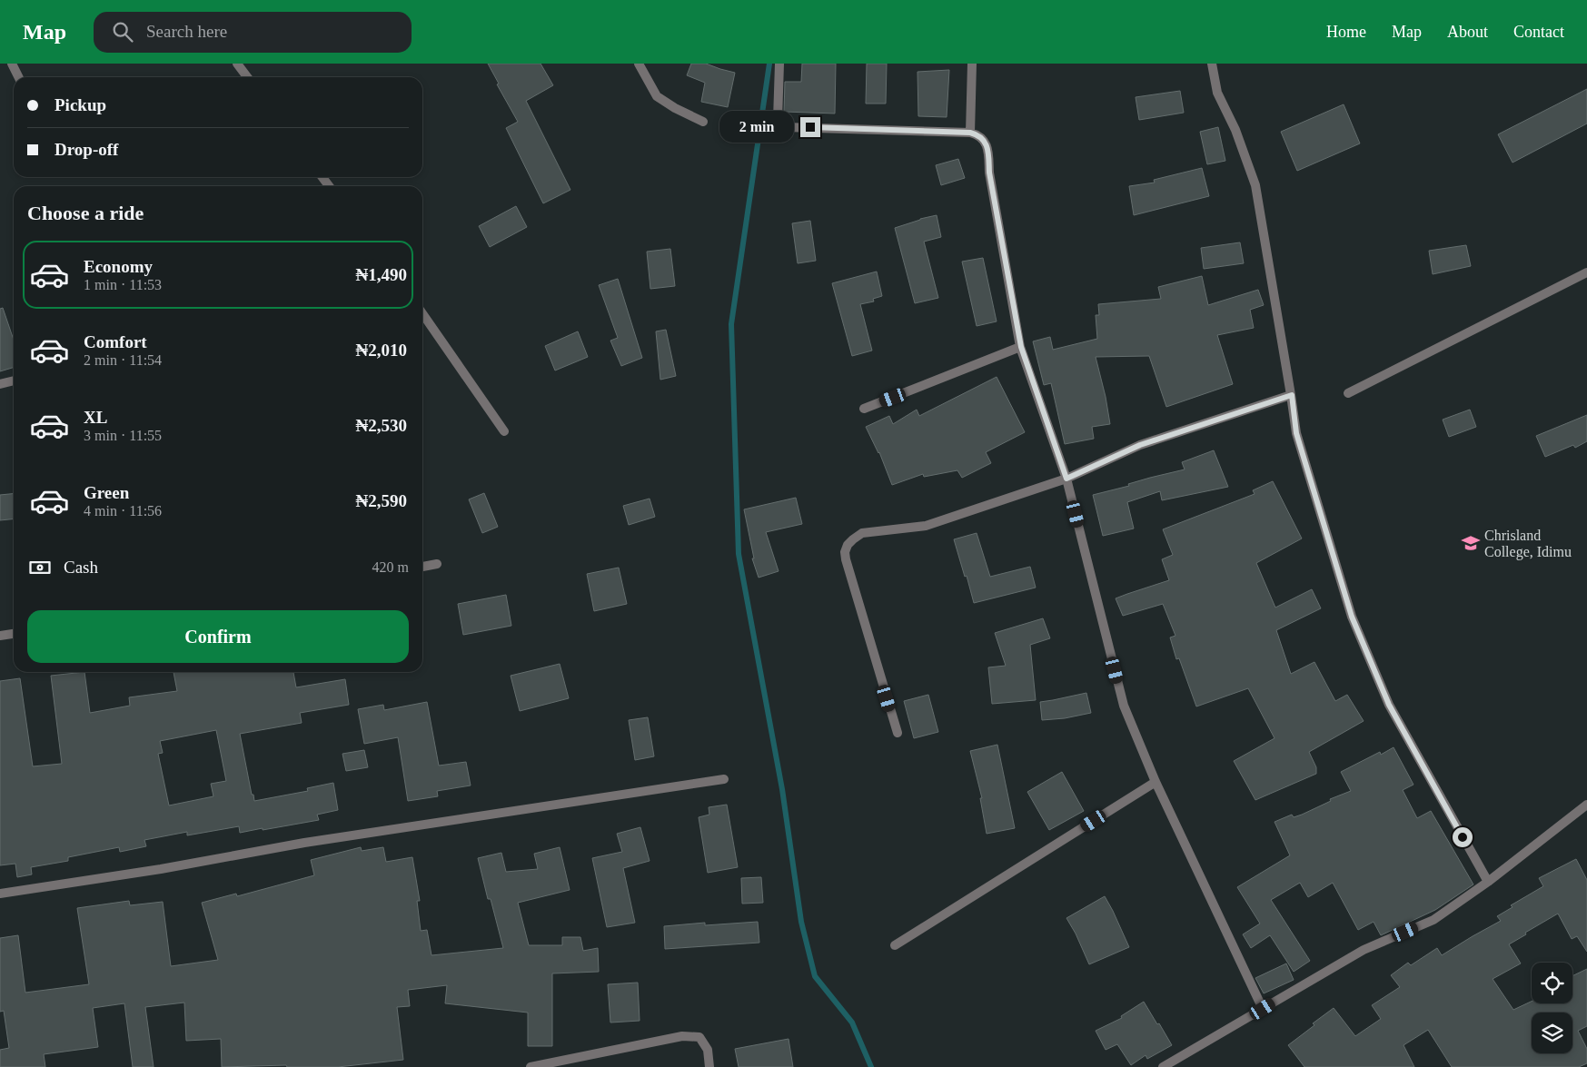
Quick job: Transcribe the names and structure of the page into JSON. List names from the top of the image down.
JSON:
{
  "places": {
    "school or university": ["Chrisland College, Idimu"]
  },
  "page": {
    "header": "Map",
    "search": "Search here",
    "nav": [
      "Home",
      "Map",
      "About",
      "Contact"
    ],
    "banner": ["Pickup", "Drop-off"],
    "bubble": "2 min",
    "heading": "Choose a ride",
    "list": [
      {
        "name": "Economy",
        "note": "1 min · 11:53",
        "value": "₦1,490"
      },
      {
        "name": "Comfort",
        "note": "2 min · 11:54",
        "value": "₦2,010"
      },
      {
        "name": "XL",
        "note": "3 min · 11:55",
        "value": "₦2,530"
      },
      {
        "name": "Green",
        "note": "4 min · 11:56",
        "value": "₦2,590"
      }
    ],
    "pay": ["Cash", "420 m"],
    "buttons": "Confirm"
  }
}
